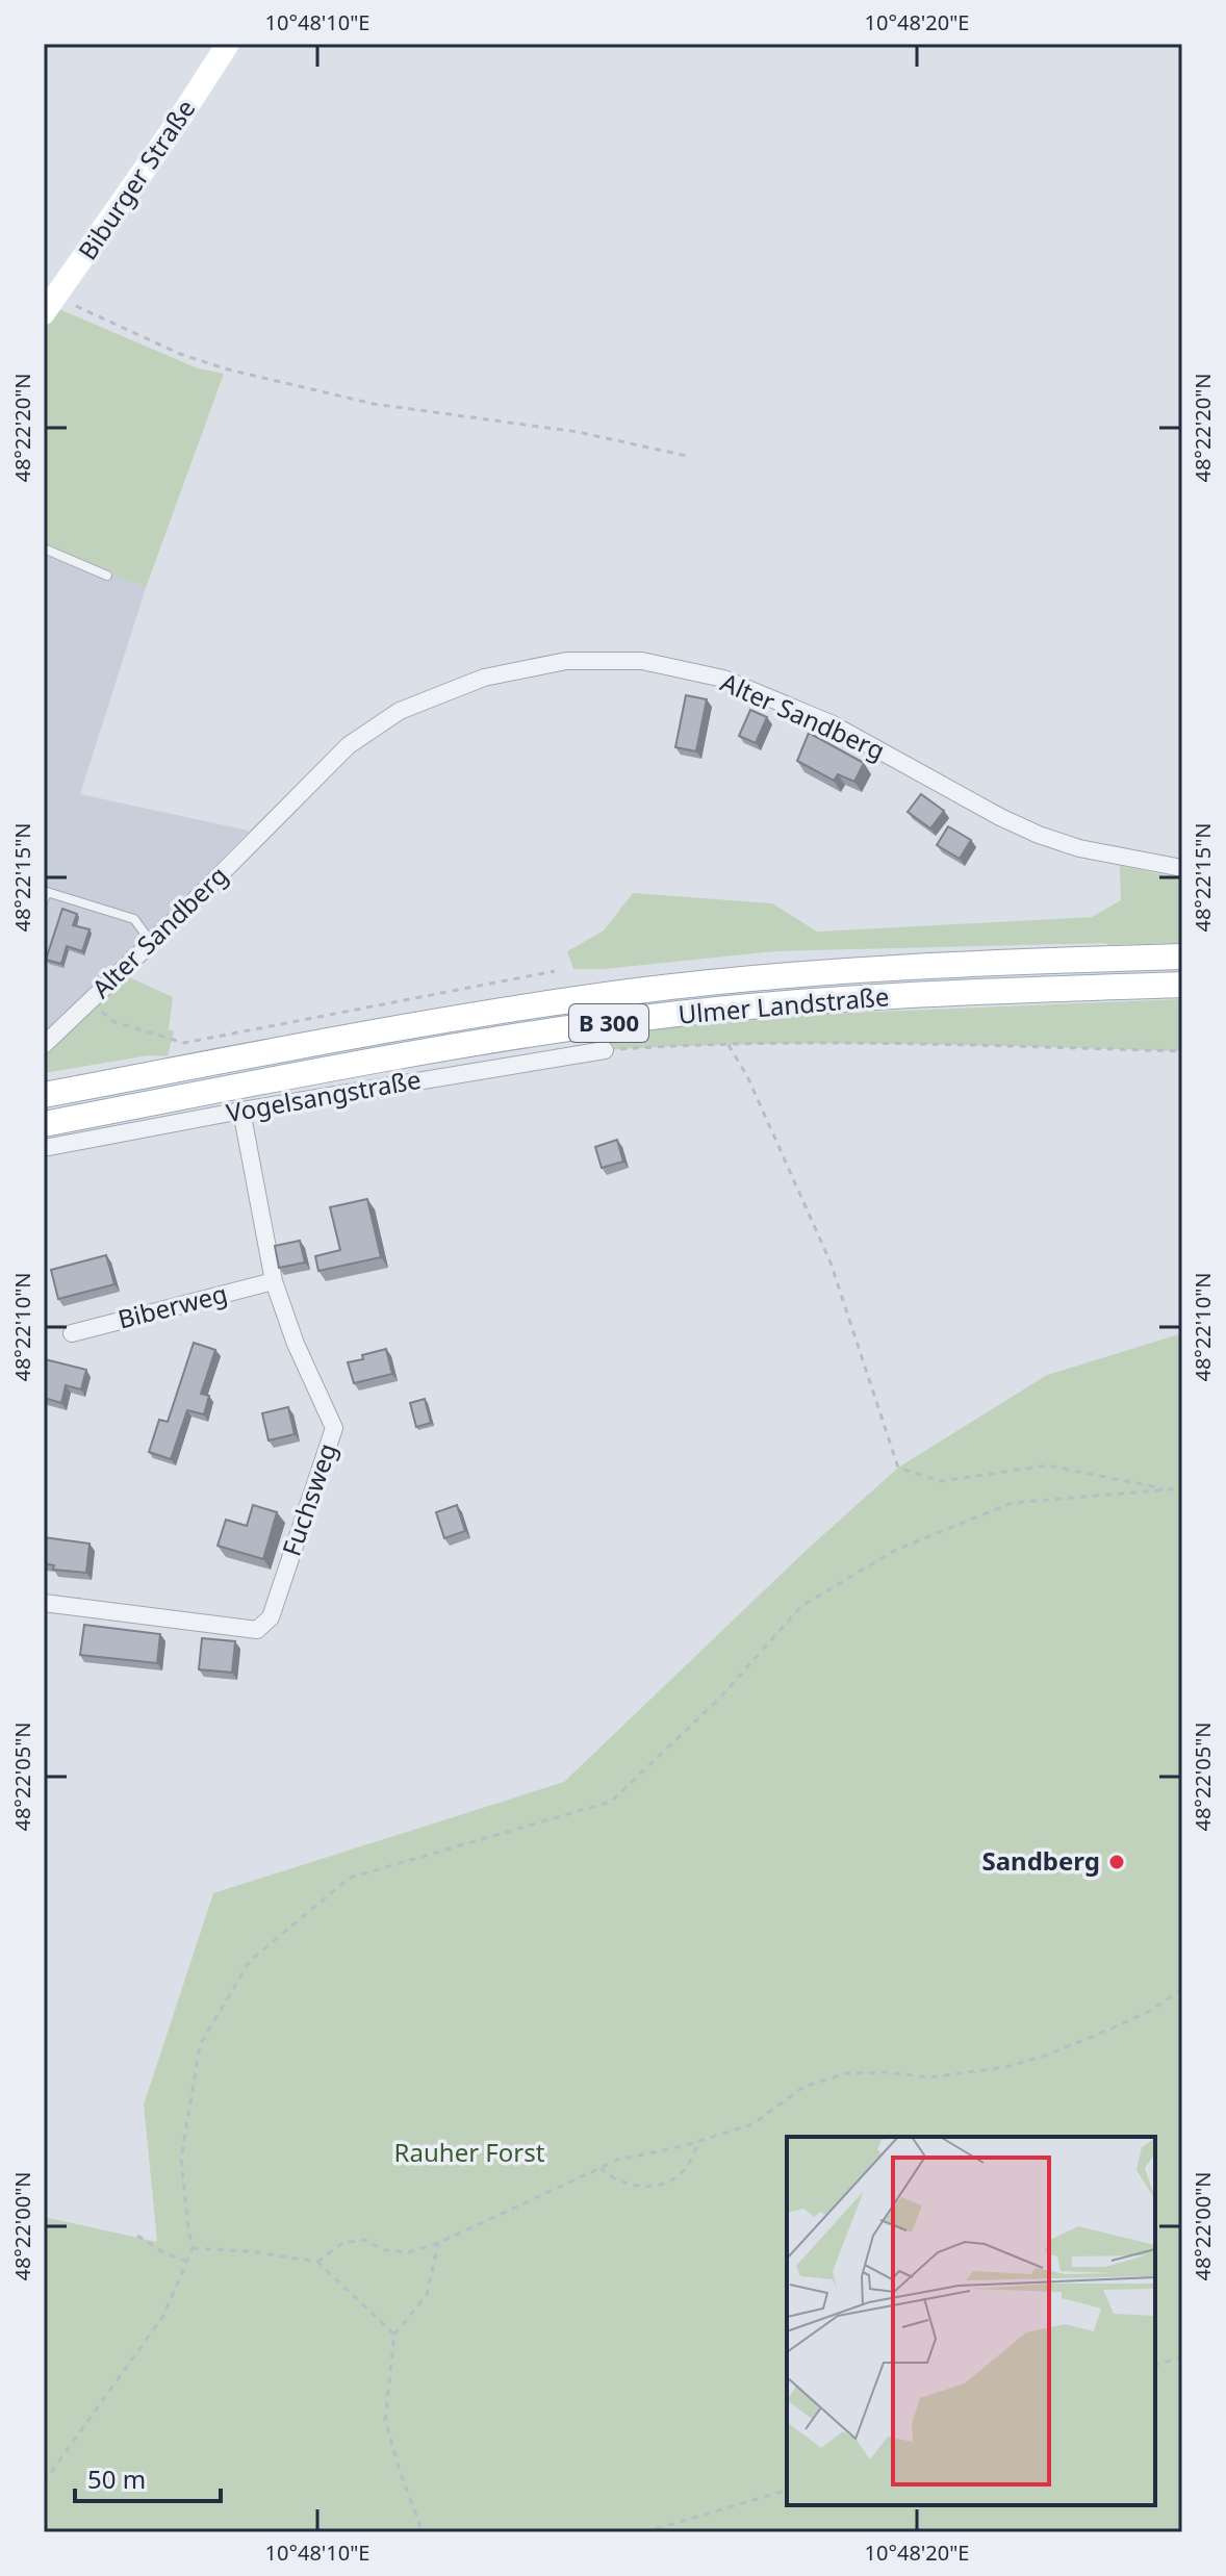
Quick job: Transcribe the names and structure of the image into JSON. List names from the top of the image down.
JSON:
{
  "streets": {
    "main road": ["Ulmer Landstraße", "B 300"],
    "street": [
      "Biburger Straße",
      "Alter Sandberg",
      "Vogelsangstraße",
      "Biberweg",
      "Fuchsweg"
    ]
  },
  "crossings": [
    ["Vogelsangstraße", "Fuchsweg"],
    ["Biberweg", "Fuchsweg"]
  ],
  "parks": ["Rauher Forst"],
  "places": ["Sandberg"],
  "scale_bar": "50 m",
  "coordinates": [
    "10°48'10\"E",
    "10°48'20\"E",
    "48°22'20\"N",
    "48°22'15\"N",
    "48°22'10\"N",
    "48°22'05\"N",
    "48°22'00\"N"
  ]
}
